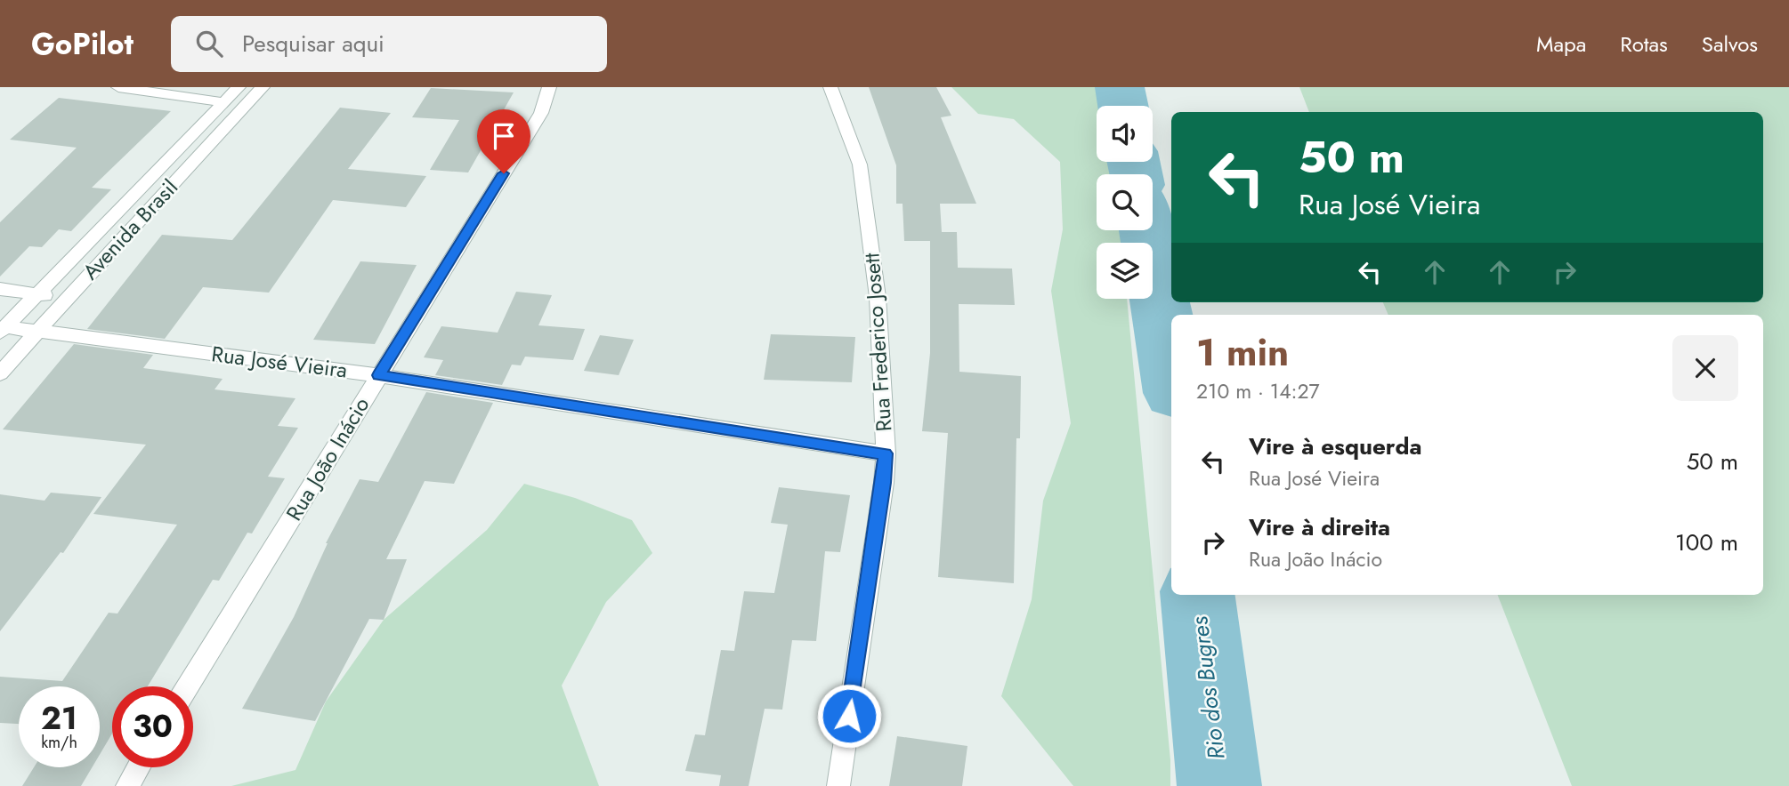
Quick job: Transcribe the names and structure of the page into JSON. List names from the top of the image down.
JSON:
{
  "streets": {
    "street": [
      "Avenida Brasil",
      "Rua Frederico Josett",
      "Rua José Vieira",
      "Rua João Inácio"
    ]
  },
  "crossings": [
    ["Avenida Brasil", "Rua José Vieira"],
    ["Rua Frederico Josett", "Rua José Vieira"],
    ["Rua José Vieira", "Rua João Inácio"]
  ],
  "water": ["Rio dos Bugres"],
  "page": {
    "header": "GoPilot",
    "search": "Pesquisar aqui",
    "nav": ["Mapa", "Rotas", "Salvos"],
    "turn": ["50 m", "Rua José Vieira"],
    "heading": ["1 min", "210 m · 14:27"],
    "list": [
      {
        "name": "Vire à esquerda",
        "note": "Rua José Vieira",
        "value": "50 m"
      },
      {
        "name": "Vire à direita",
        "note": "Rua João Inácio",
        "value": "100 m"
      }
    ],
    "speed": "21 km/h",
    "limit": "30"
  }
}
